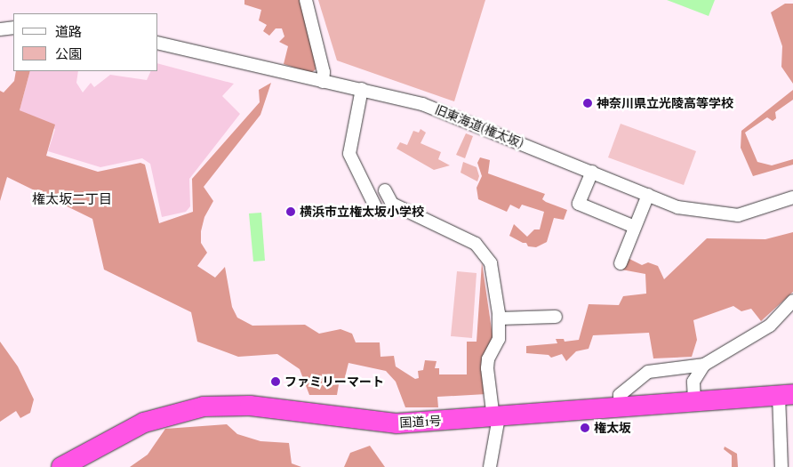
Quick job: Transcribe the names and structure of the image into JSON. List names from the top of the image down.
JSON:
{
  "streets": {
    "highway": ["国道1号"],
    "street": ["旧東海道(権太坂)"]
  },
  "districts": ["権太坂二丁目"],
  "places": [
    "神奈川県立光陵高等学校",
    "横浜市立権太坂小学校",
    "ファミリーマート",
    "権太坂"
  ],
  "legend": ["道路", "公園"]
}
